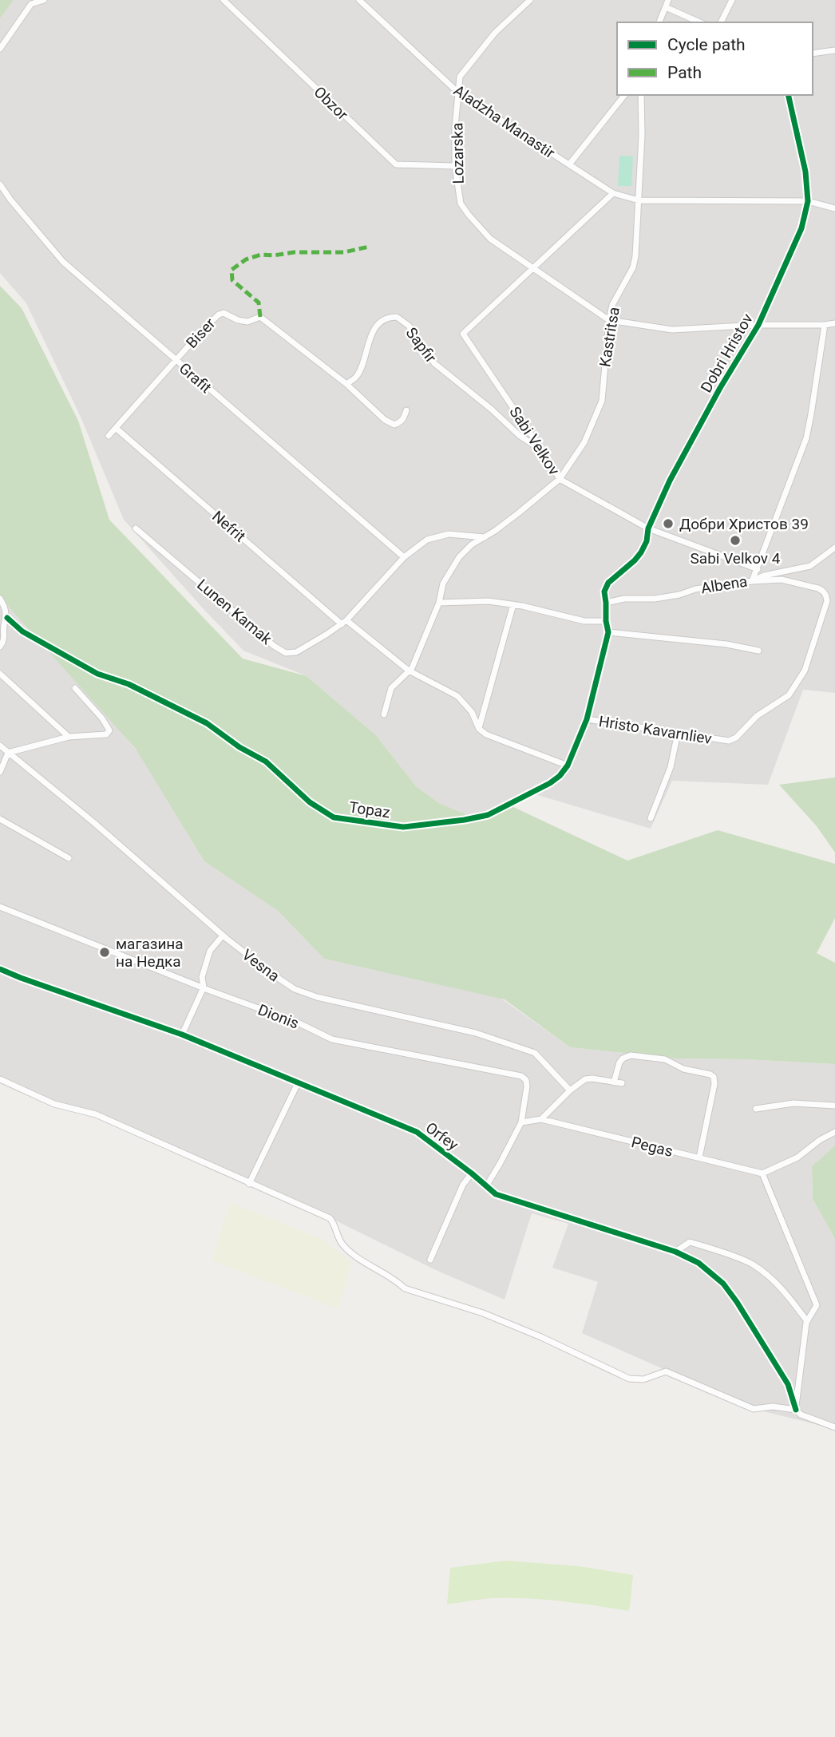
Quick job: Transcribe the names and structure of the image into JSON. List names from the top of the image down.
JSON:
{
  "streets": {
    "street": [
      "Obzor",
      "Aladzha Manastir",
      "Lozarska",
      "Biser",
      "Kastritsa",
      "Sapfir",
      "Dobri Hristov",
      "Grafit",
      "Sabi Velkov",
      "Nefrit",
      "Albena",
      "Lunen Kamak",
      "Hristo Kavarnliev",
      "Topaz",
      "Vesna",
      "Dionis",
      "Orfey",
      "Pegas"
    ]
  },
  "crossings": [
    ["Obzor", "Lozarska"],
    ["Aladzha Manastir", "Lozarska"],
    ["Aladzha Manastir", "Kastritsa"],
    ["Aladzha Manastir", "Dobri Hristov"],
    ["Lozarska", "Kastritsa"],
    ["Lozarska", "Sabi Velkov"],
    ["Biser", "Sapfir"],
    ["Biser", "Grafit"],
    ["Biser", "Nefrit"],
    ["Kastritsa", "Sabi Velkov"],
    ["Kastritsa", "Nefrit"],
    ["Sapfir", "Sabi Velkov"],
    ["Dobri Hristov", "Sabi Velkov"],
    ["Dobri Hristov", "Albena"],
    ["Dobri Hristov", "Topaz"],
    ["Nefrit", "Lunen Kamak"],
    ["Albena", "Hristo Kavarnliev"],
    ["Albena", "Topaz"],
    ["Hristo Kavarnliev", "Topaz"]
  ],
  "places": ["Добри Христов 39", "Sabi Velkov 4", "магазина на Недка"],
  "legend": ["Cycle path", "Path"]
}
